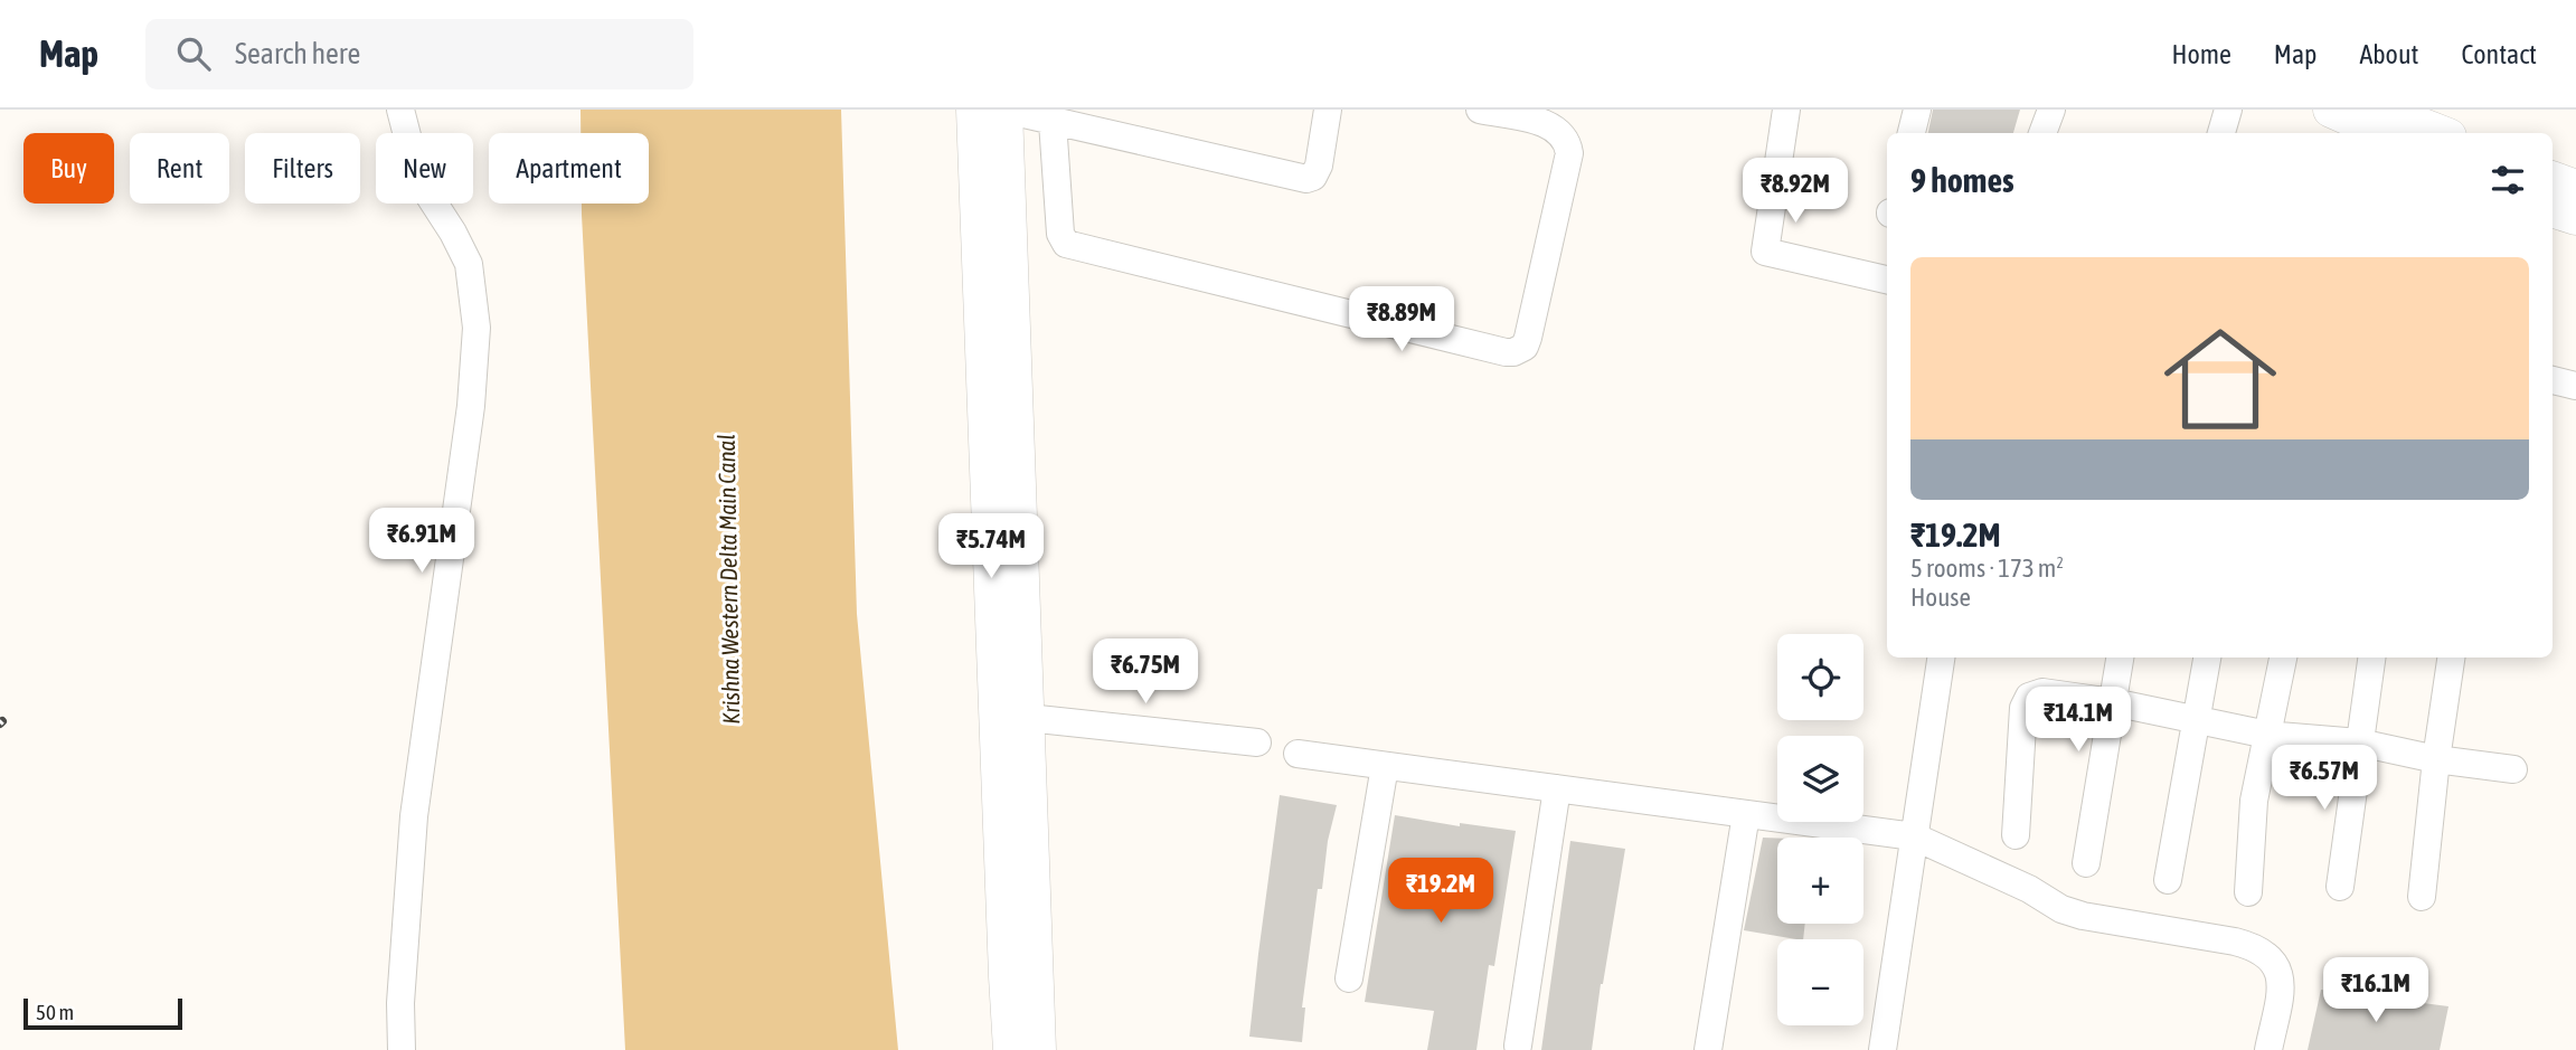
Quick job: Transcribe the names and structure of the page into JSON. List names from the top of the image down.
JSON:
{
  "water": ["Krishna Western Delta Main Canal"],
  "scale_bar": "50 m",
  "page": {
    "header": "Map",
    "search": "Search here",
    "nav": [
      "Home",
      "Map",
      "About",
      "Contact"
    ],
    "chip": [
      "Buy",
      "Rent",
      "Filters",
      "New",
      "Apartment"
    ],
    "heading": "9 homes",
    "price": [
      "₹8.92M",
      "₹8.89M",
      "₹6.91M",
      "₹5.74M",
      "₹6.75M",
      "₹14.1M",
      "₹6.57M",
      "₹19.2M",
      "₹16.1M"
    ],
    "list": [
      {
        "name": "₹19.2M",
        "note": "5 rooms · 173 m² · House"
      }
    ],
    "map_buttons": ["+", "−"],
    "scale": "50 m"
  }
}
